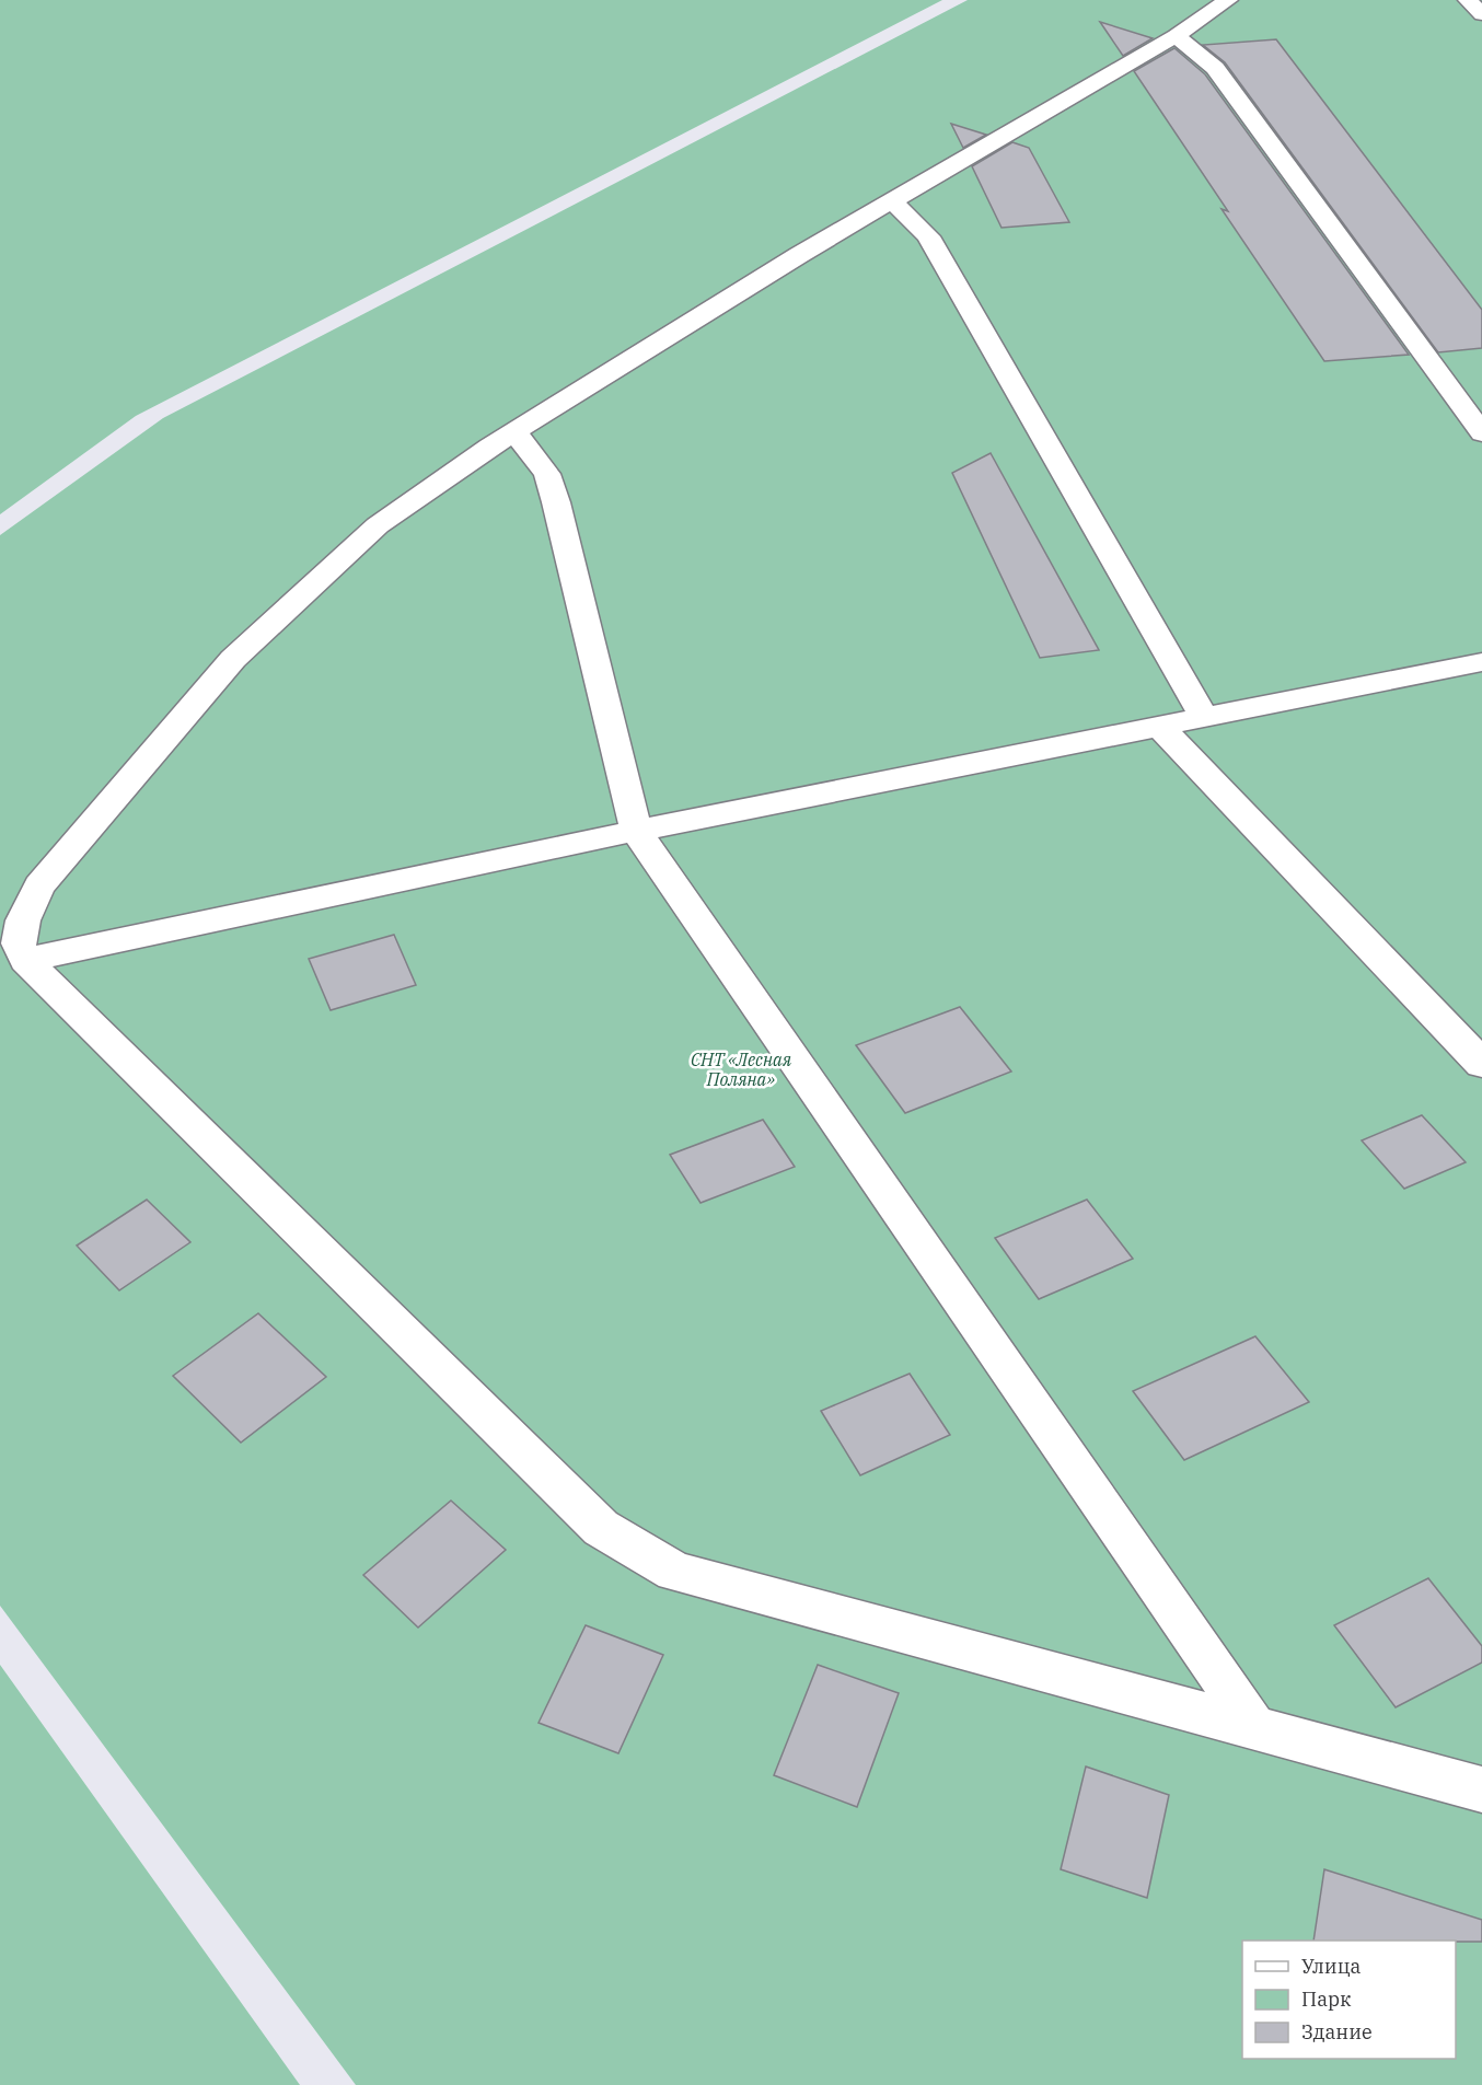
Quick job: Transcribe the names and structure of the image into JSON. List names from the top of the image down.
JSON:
{
  "parks": ["СНТ «Лесная Поляна»"],
  "legend": ["Улица", "Парк", "Здание"]
}
